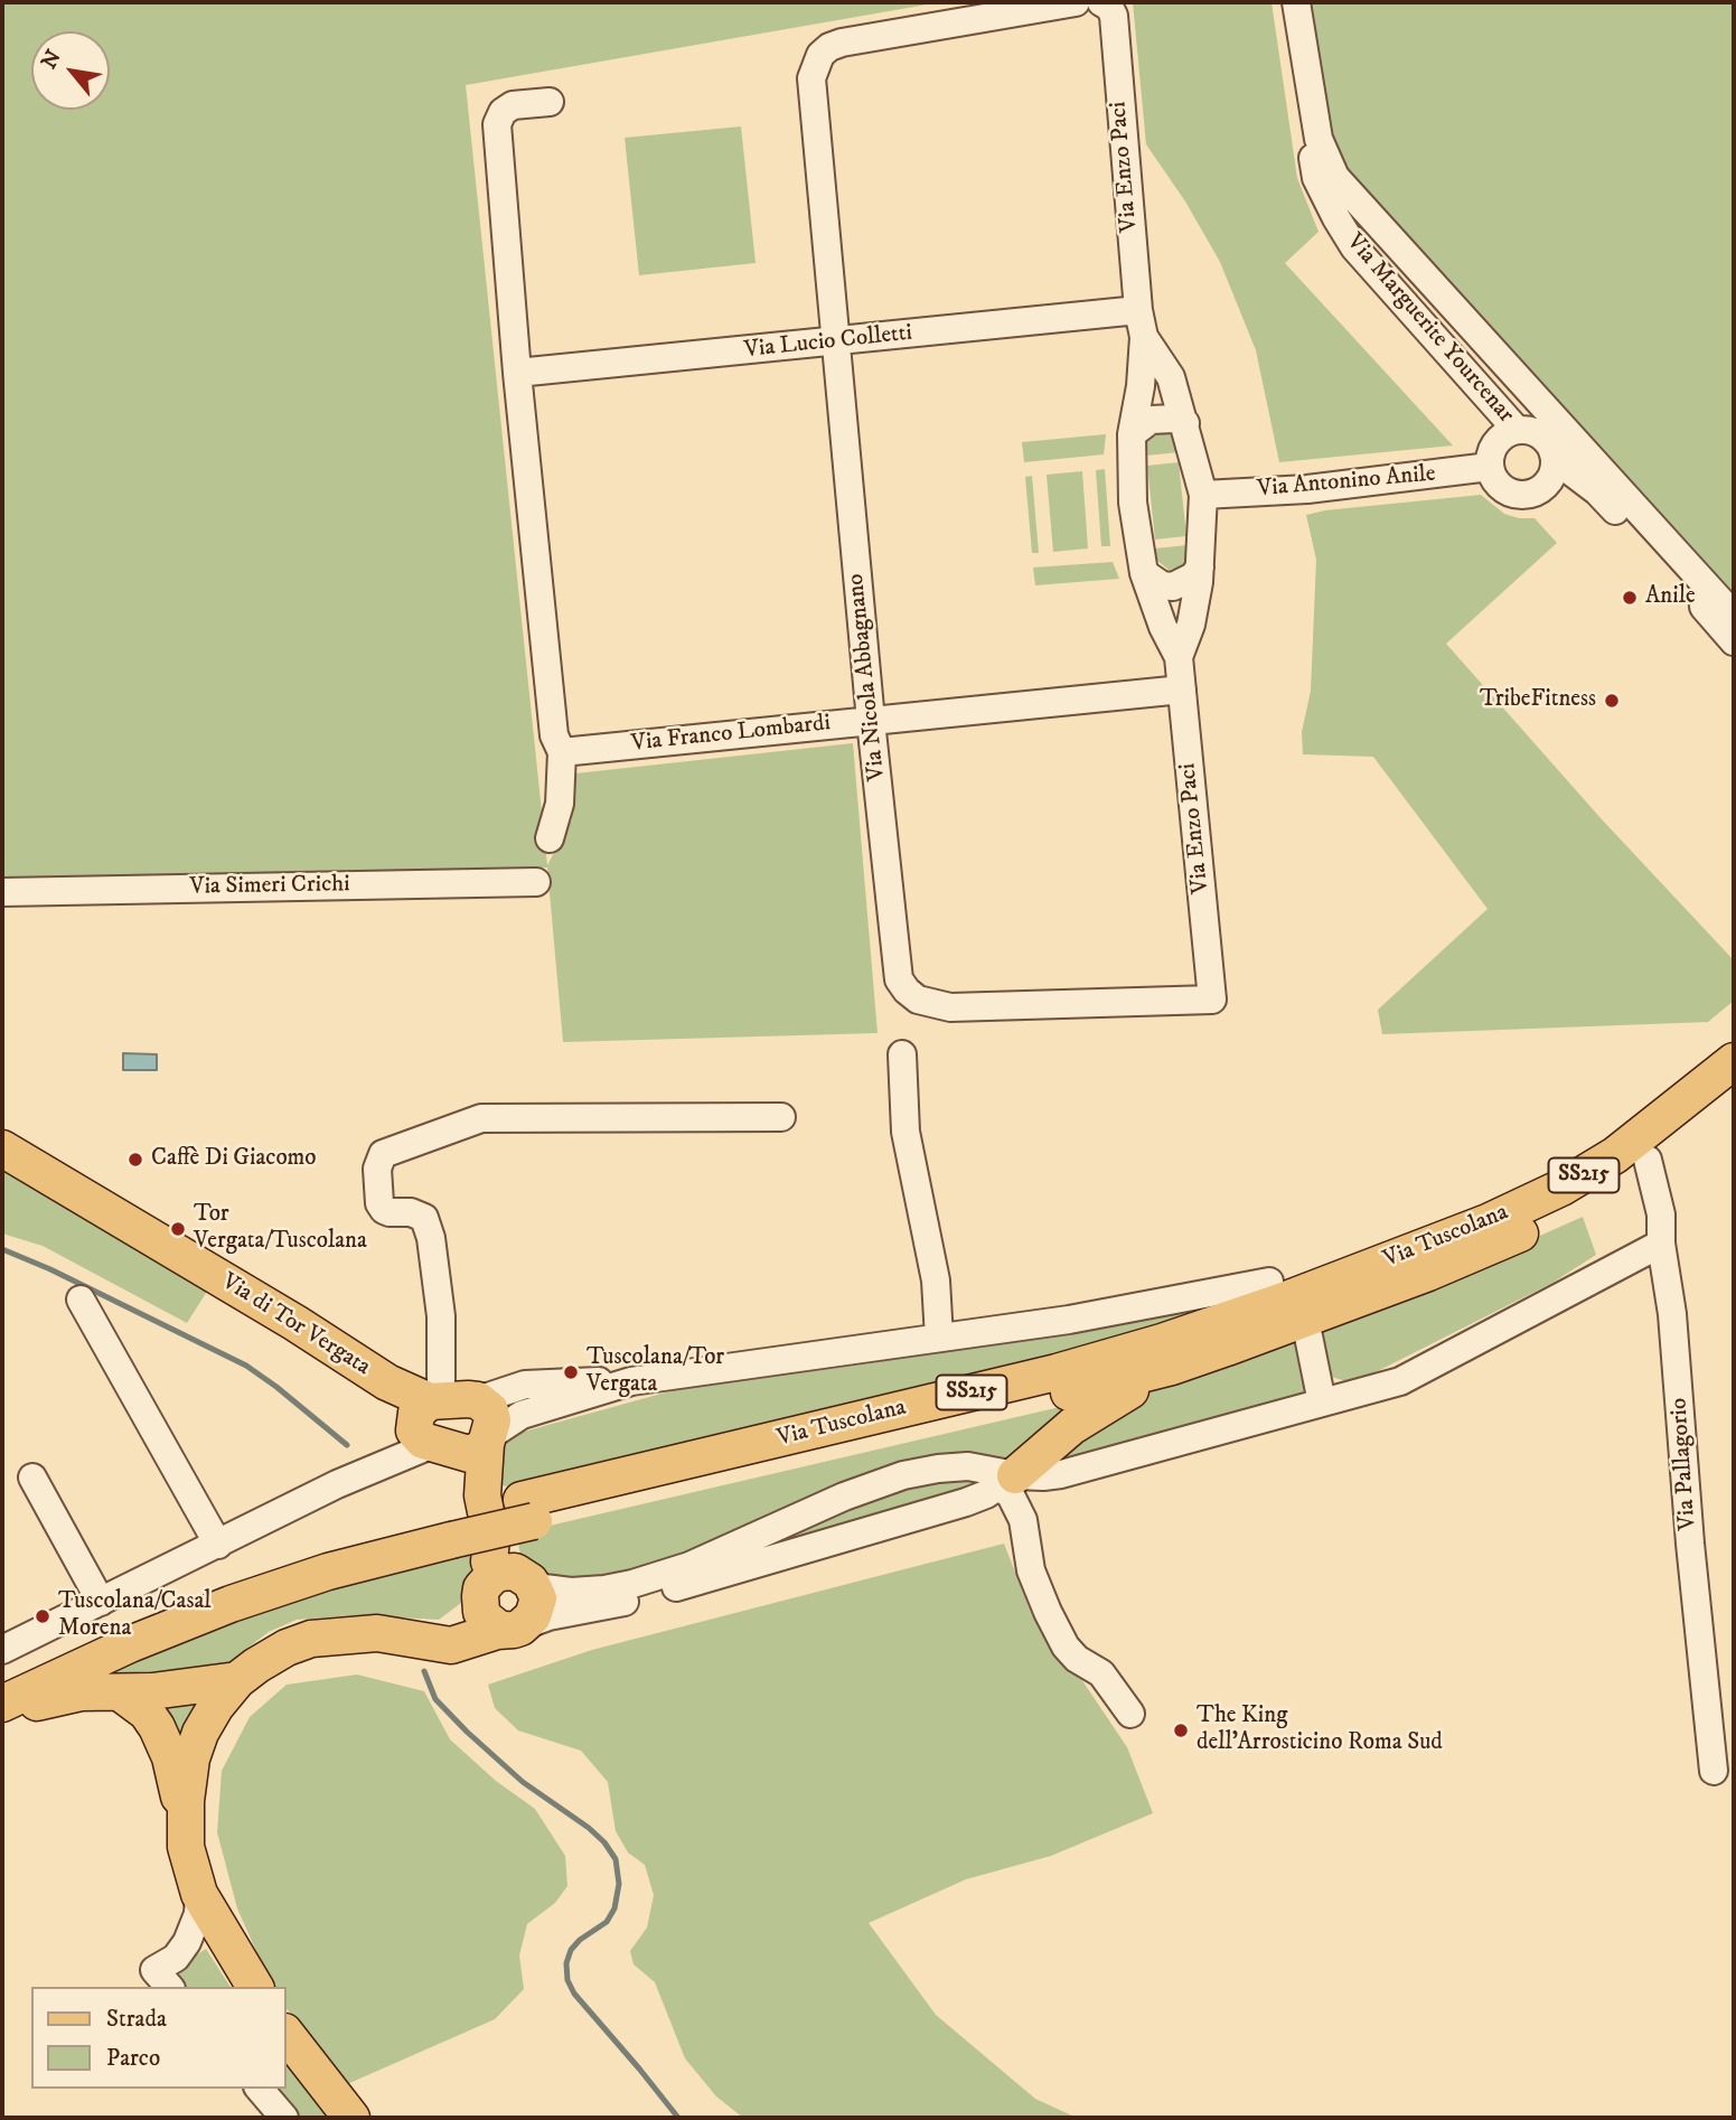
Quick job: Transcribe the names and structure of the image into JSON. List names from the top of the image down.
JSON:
{
  "streets": {
    "main road": ["SS215", "Via Tuscolana", "Via di Tor Vergata"],
    "street": [
      "Via Enzo Paci",
      "Via Marguerite Yourcenar",
      "Via Lucio Colletti",
      "Via Antonino Anile",
      "Via Nicola Abbagnano",
      "Via Franco Lombardi",
      "Via Simeri Crichi",
      "Via Pallagorio"
    ]
  },
  "crossings": [
    ["Via Enzo Paci", "Via Lucio Colletti"],
    ["Via Enzo Paci", "Via Antonino Anile"],
    ["Via Enzo Paci", "Via Nicola Abbagnano"],
    ["Via Enzo Paci", "Via Franco Lombardi"],
    ["Via Marguerite Yourcenar", "Via Antonino Anile"],
    ["Via Lucio Colletti", "Via Nicola Abbagnano"],
    ["Via Nicola Abbagnano", "Via Franco Lombardi"],
    ["Via Tuscolana", "Via Pallagorio"]
  ],
  "places": [
    "Anile",
    "TribeFitness",
    "Caffè Di Giacomo",
    "Tor Vergata/Tuscolana",
    "Tuscolana/Tor Vergata",
    "Tuscolana/Casal Morena",
    "The King dell'Arrosticino Roma Sud"
  ],
  "legend": ["Strada", "Parco"],
  "north": "top left"
}
